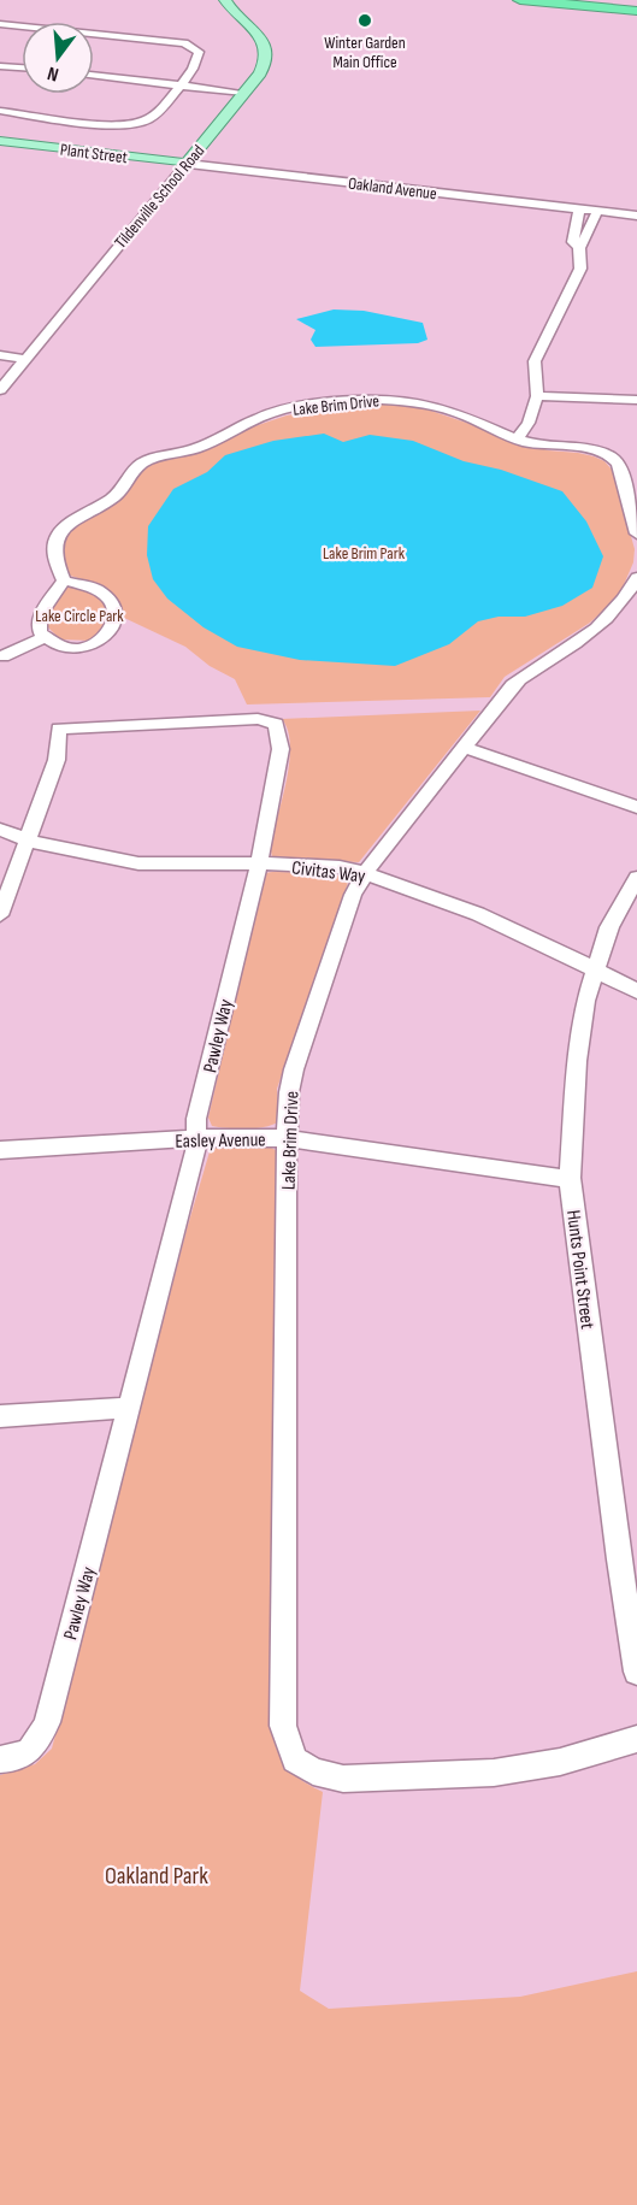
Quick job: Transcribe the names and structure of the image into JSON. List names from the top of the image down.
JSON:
{
  "streets": {
    "main road": ["Plant Street", "Tildenville School Road"],
    "street": [
      "Oakland Avenue",
      "Lake Brim Drive",
      "Civitas Way",
      "Pawley Way",
      "Easley Avenue",
      "Hunts Point Street"
    ]
  },
  "crossings": [
    ["Plant Street", "Oakland Avenue"],
    ["Plant Street", "Tildenville School Road"],
    ["Oakland Avenue", "Tildenville School Road"],
    ["Lake Brim Drive", "Civitas Way"],
    ["Lake Brim Drive", "Easley Avenue"],
    ["Civitas Way", "Pawley Way"],
    ["Civitas Way", "Hunts Point Street"],
    ["Pawley Way", "Easley Avenue"],
    ["Easley Avenue", "Hunts Point Street"]
  ],
  "parks": ["Lake Brim Park", "Lake Circle Park", "Oakland Park"],
  "places": ["Winter Garden Main Office"],
  "north": "bottom"
}
